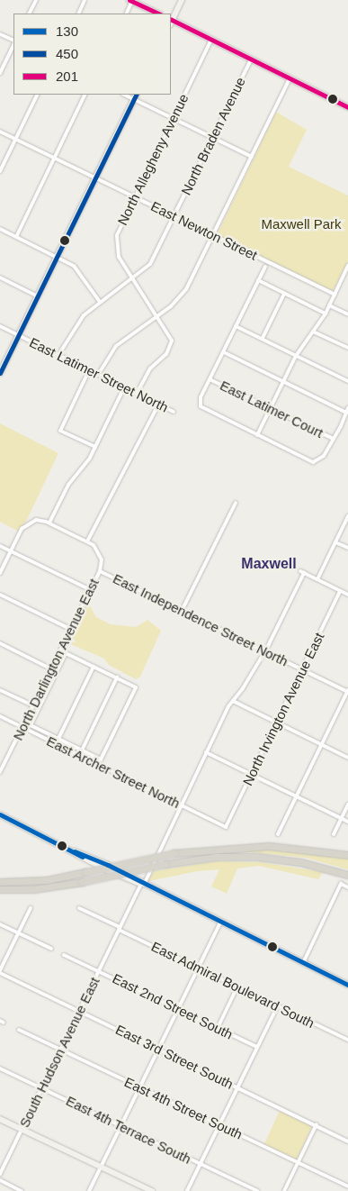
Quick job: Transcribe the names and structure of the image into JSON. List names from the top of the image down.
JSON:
{
  "streets": {
    "street": [
      "North Braden Avenue",
      "North Allegheny Avenue",
      "East Newton Street",
      "East Latimer Street North",
      "East Latimer Court",
      "East Independence Street North",
      "North Darlington Avenue East",
      "North Irvington Avenue East",
      "East Archer Street North",
      "East Admiral Boulevard South",
      "East 2nd Street South",
      "South Hudson Avenue East",
      "East 3rd Street South",
      "East 4th Street South",
      "East 4th Terrace South"
    ]
  },
  "crossings": [
    ["North Braden Avenue", "North Allegheny Avenue"],
    ["North Braden Avenue", "East Newton Street"],
    ["North Allegheny Avenue", "East Newton Street"],
    ["North Allegheny Avenue", "East Latimer Street North"],
    ["East Independence Street North", "North Darlington Avenue East"],
    ["East Independence Street North", "North Irvington Avenue East"],
    ["East Independence Street North", "South Hudson Avenue East"],
    ["North Darlington Avenue East", "East Archer Street North"],
    ["North Irvington Avenue East", "East Archer Street North"],
    ["East Archer Street North", "South Hudson Avenue East"],
    ["East Admiral Boulevard South", "South Hudson Avenue East"],
    ["East 2nd Street South", "South Hudson Avenue East"],
    ["South Hudson Avenue East", "East 3rd Street South"],
    ["South Hudson Avenue East", "East 4th Street South"],
    ["South Hudson Avenue East", "East 4th Terrace South"]
  ],
  "districts": ["Maxwell"],
  "parks": ["Maxwell Park"],
  "lines": ["transit line 201", "transit line 450", "transit line 130"],
  "legend": ["130", "450", "201"]
}
